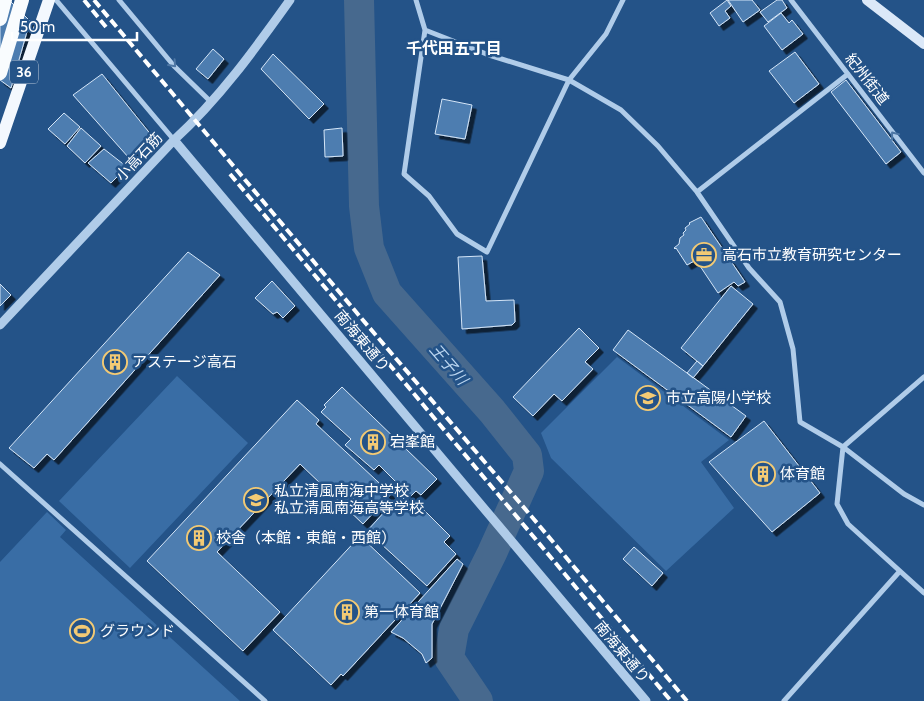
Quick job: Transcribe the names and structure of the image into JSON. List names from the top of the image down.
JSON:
{
  "streets": {
    "main road": ["36"],
    "street": ["紀州街道", "小高石筋", "南海東通り"]
  },
  "crossings": [
    ["小高石筋", "南海東通り"]
  ],
  "one_way": ["紀州街道"],
  "districts": ["千代田五丁目"],
  "water": ["王子川"],
  "places": {
    "office": ["高石市立教育研究センター"],
    "building": [
      "アステージ高石",
      "宕峯館",
      "体育館",
      "校舎（本館・東館・西館）",
      "第一体育館"
    ],
    "school or university": ["市立高陽小学校", "私立清風南海中学校 私立清風南海高等学校"],
    "sports": ["グラウンド"]
  },
  "scale_bar": "50 m"
}
